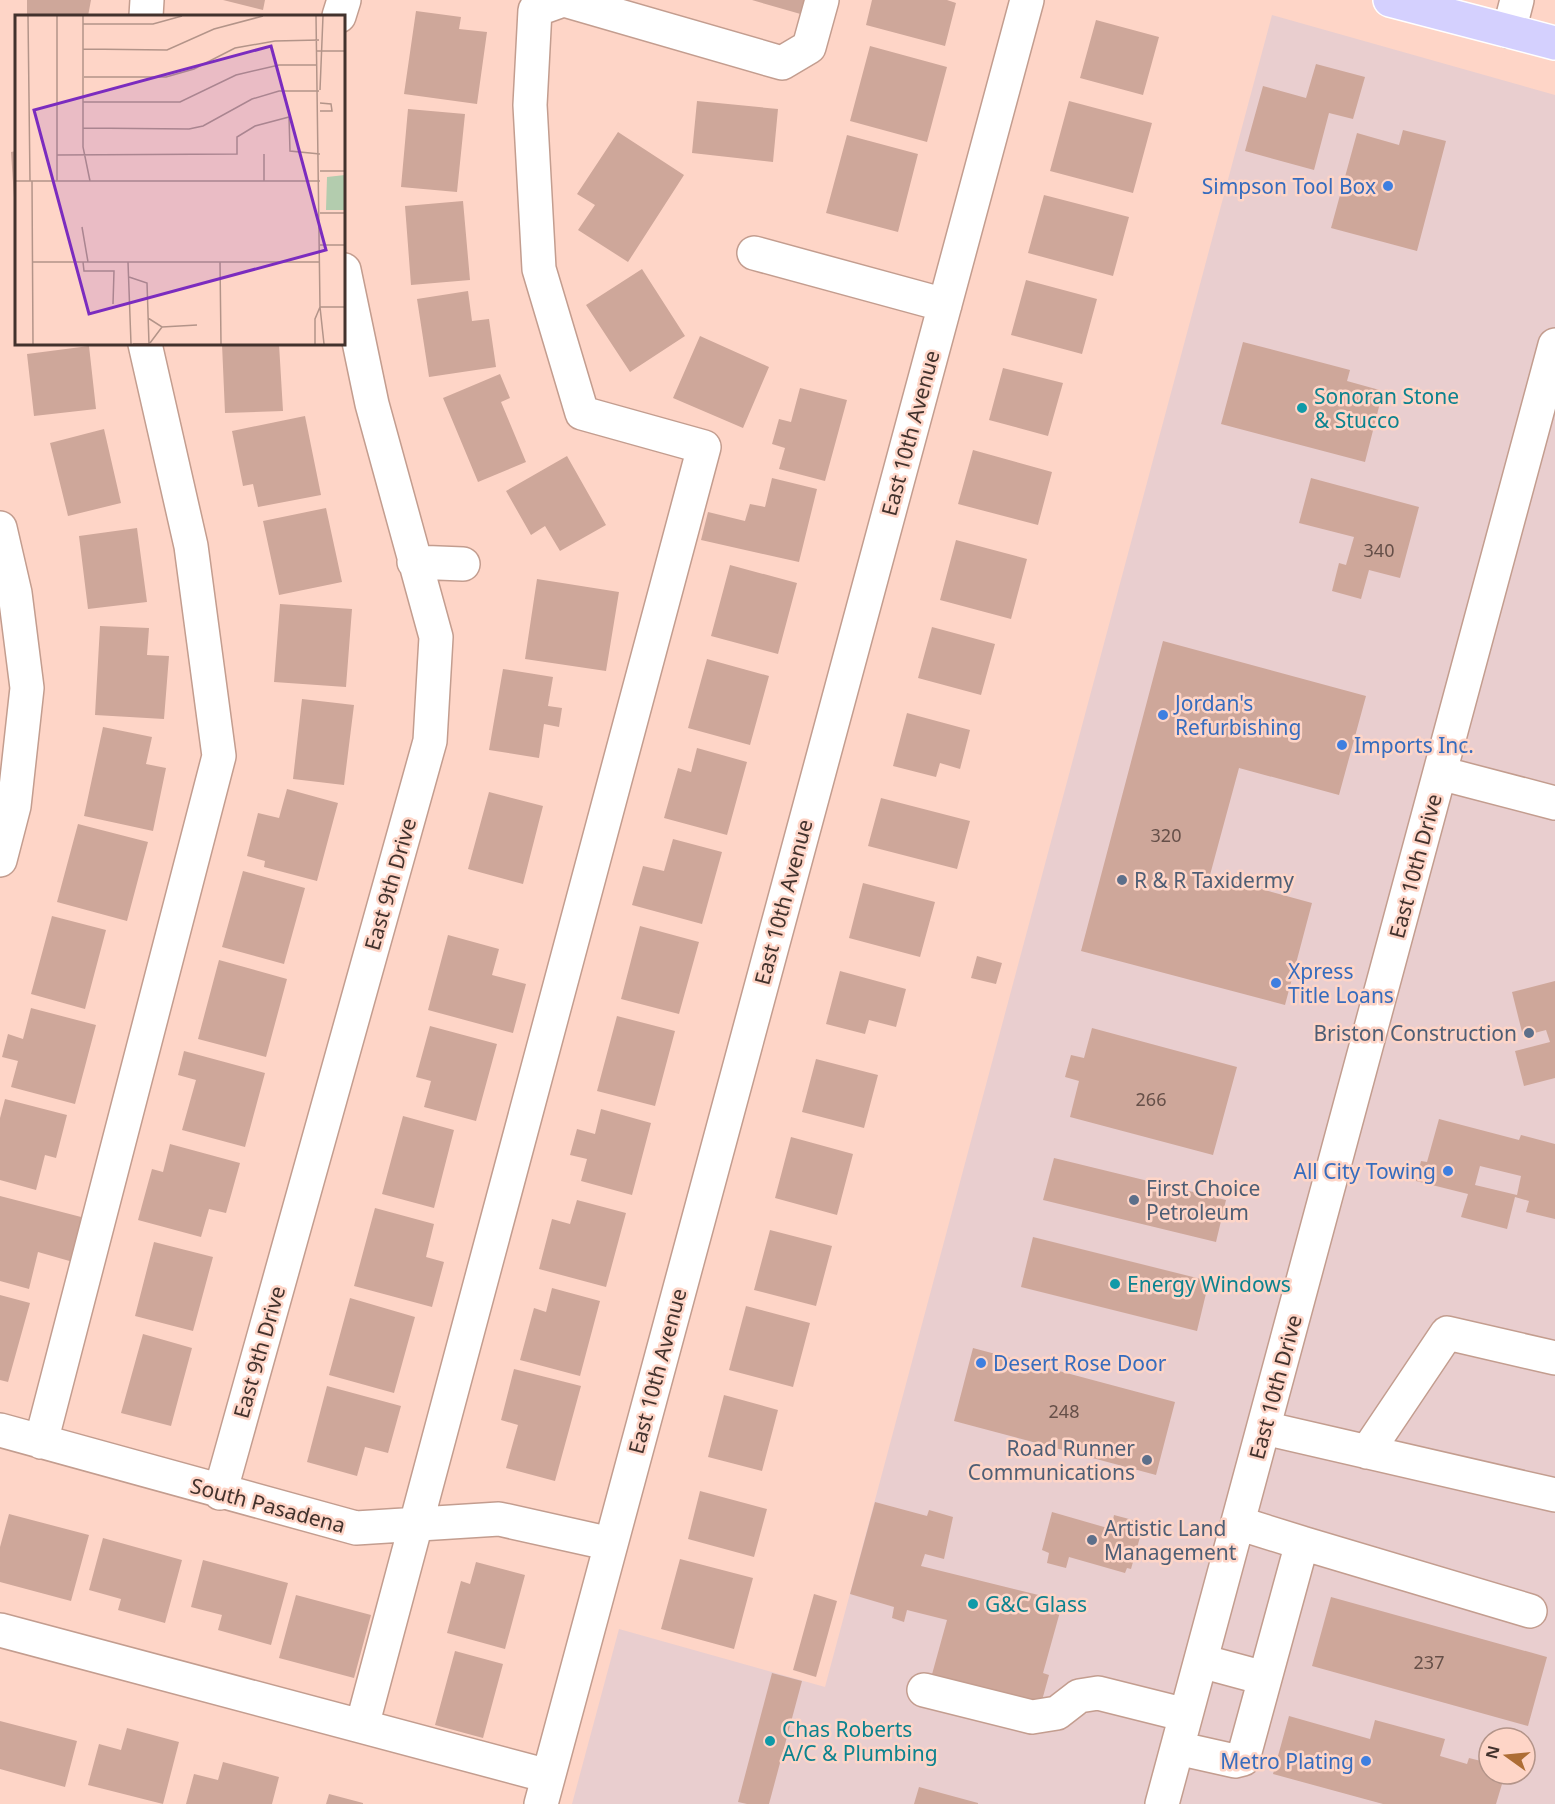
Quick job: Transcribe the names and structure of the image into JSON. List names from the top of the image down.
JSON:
{
  "streets": {
    "street": [
      "East 10th Avenue",
      "East 10th Drive",
      "East 9th Drive",
      "South Pasadena"
    ]
  },
  "crossings": [
    ["East 10th Avenue", "South Pasadena"],
    ["East 9th Drive", "South Pasadena"]
  ],
  "places": [
    "Simpson Tool Box",
    "Sonoran Stone & Stucco",
    "Jordan's Refurbishing",
    "Imports Inc.",
    "R & R Taxidermy",
    "Xpress Title Loans",
    "Briston Construction",
    "All City Towing",
    "First Choice Petroleum",
    "Energy Windows",
    "Desert Rose Door",
    "Road Runner Communications",
    "Artistic Land Management",
    "G&C Glass",
    "Chas Roberts A/C & Plumbing",
    "Metro Plating"
  ],
  "house_numbers": [
    "340",
    "320",
    "266",
    "248",
    "237"
  ],
  "north": "left"
}
